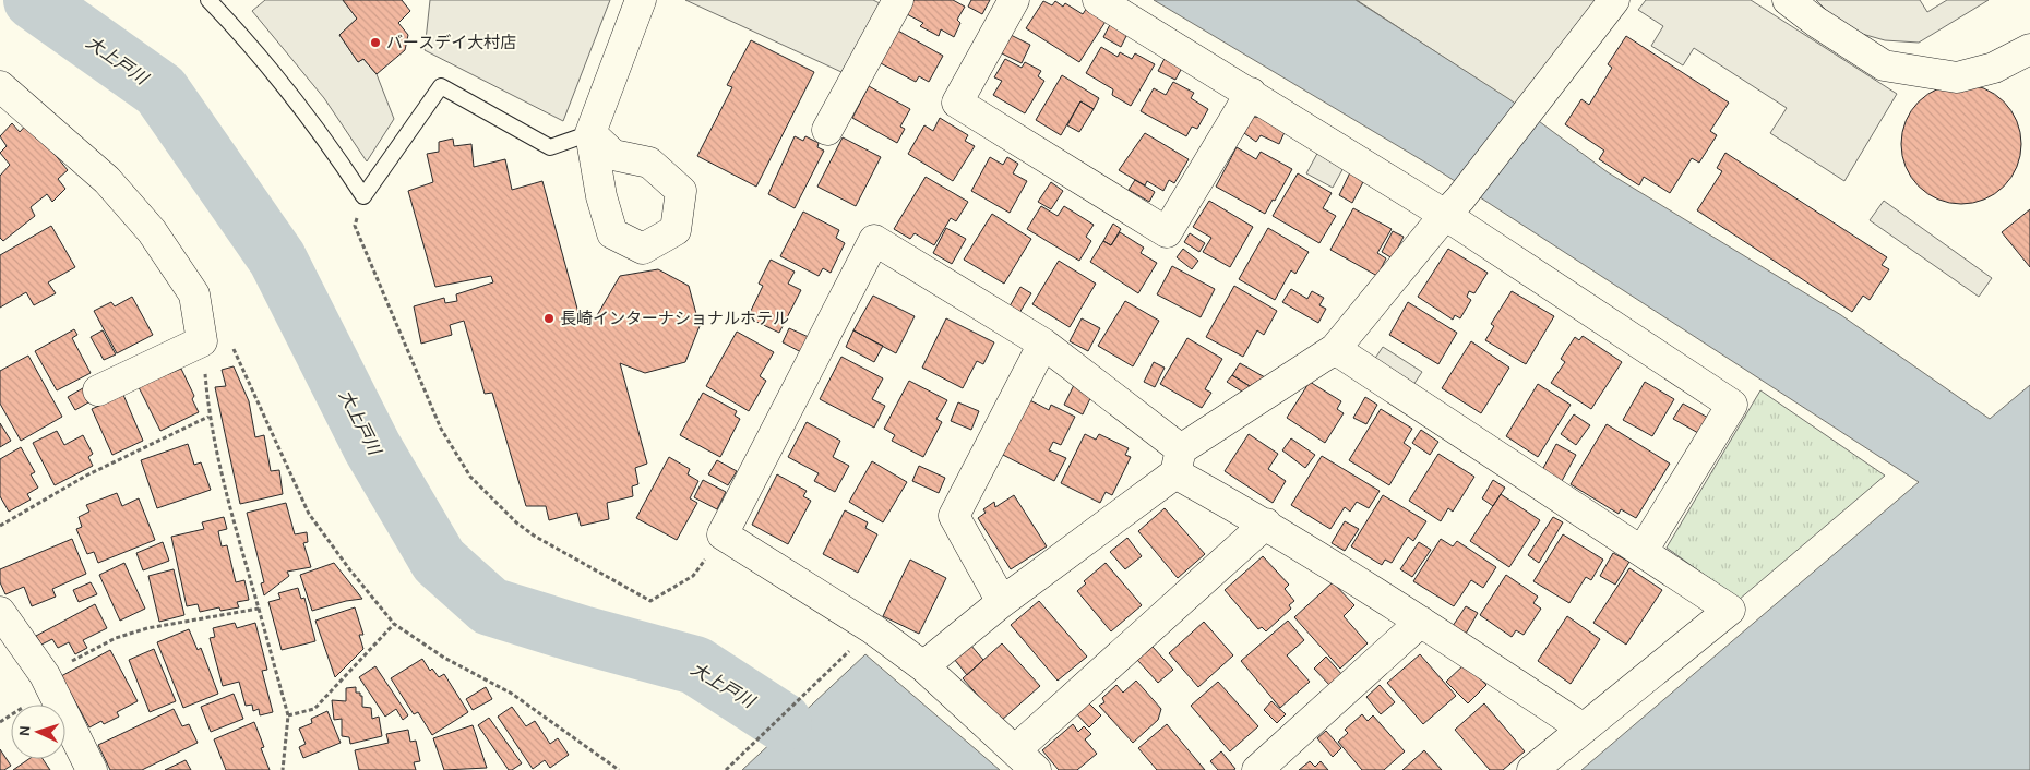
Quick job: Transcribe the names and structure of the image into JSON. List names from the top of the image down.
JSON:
{
  "water": ["大上戸川"],
  "places": ["バースデイ大村店", "長崎インターナショナルホテル"],
  "north": "left"
}
